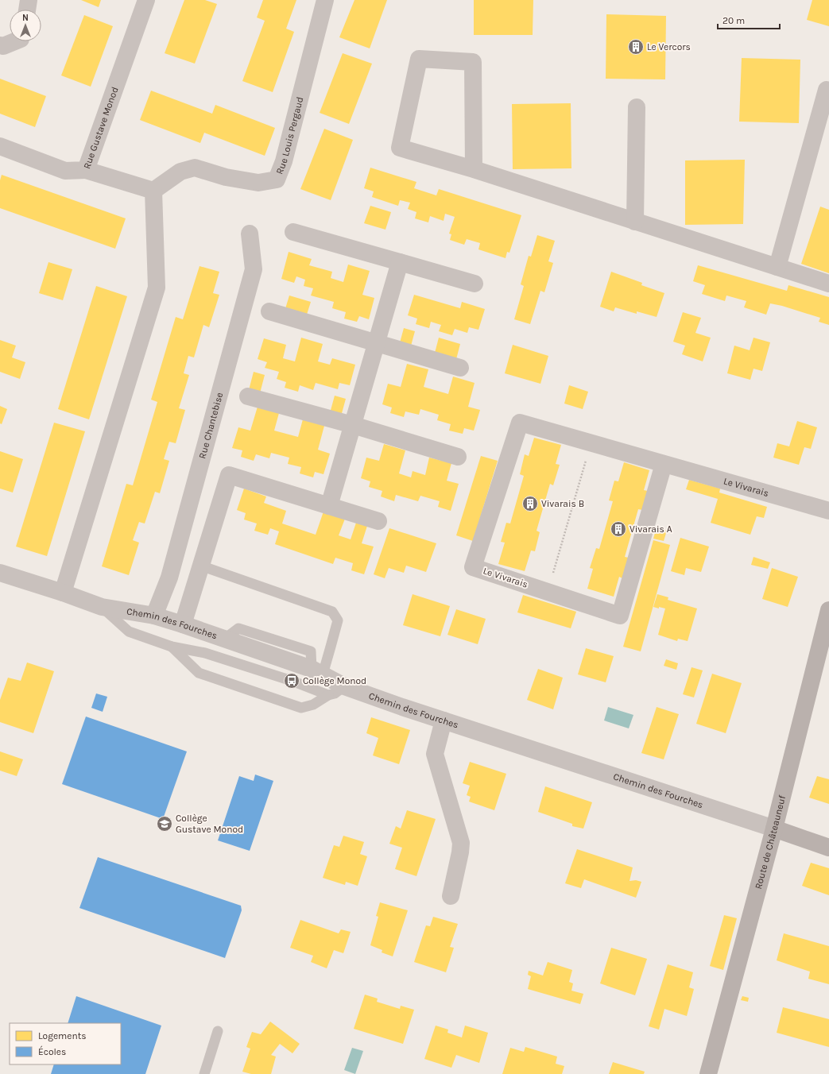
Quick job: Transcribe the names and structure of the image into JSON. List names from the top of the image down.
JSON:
{
  "streets": {
    "main road": ["Chemin des Fourches", "Route de Châteauneuf"],
    "street": [
      "Rue Gustave Monod",
      "Rue Louis Pergaud",
      "Rue Chantebise",
      "Le Vivarais"
    ]
  },
  "crossings": [
    ["Rue Chantebise", "Chemin des Fourches"],
    ["Chemin des Fourches", "Route de Châteauneuf"]
  ],
  "places": {
    "building": ["Le Vercors", "Vivarais B", "Vivarais A"],
    "bus stop": ["Collège Monod"],
    "school or university": ["Collège Gustave Monod"]
  },
  "legend": ["Logements", "Écoles"],
  "scale_bar": "20 m",
  "north": "top"
}
